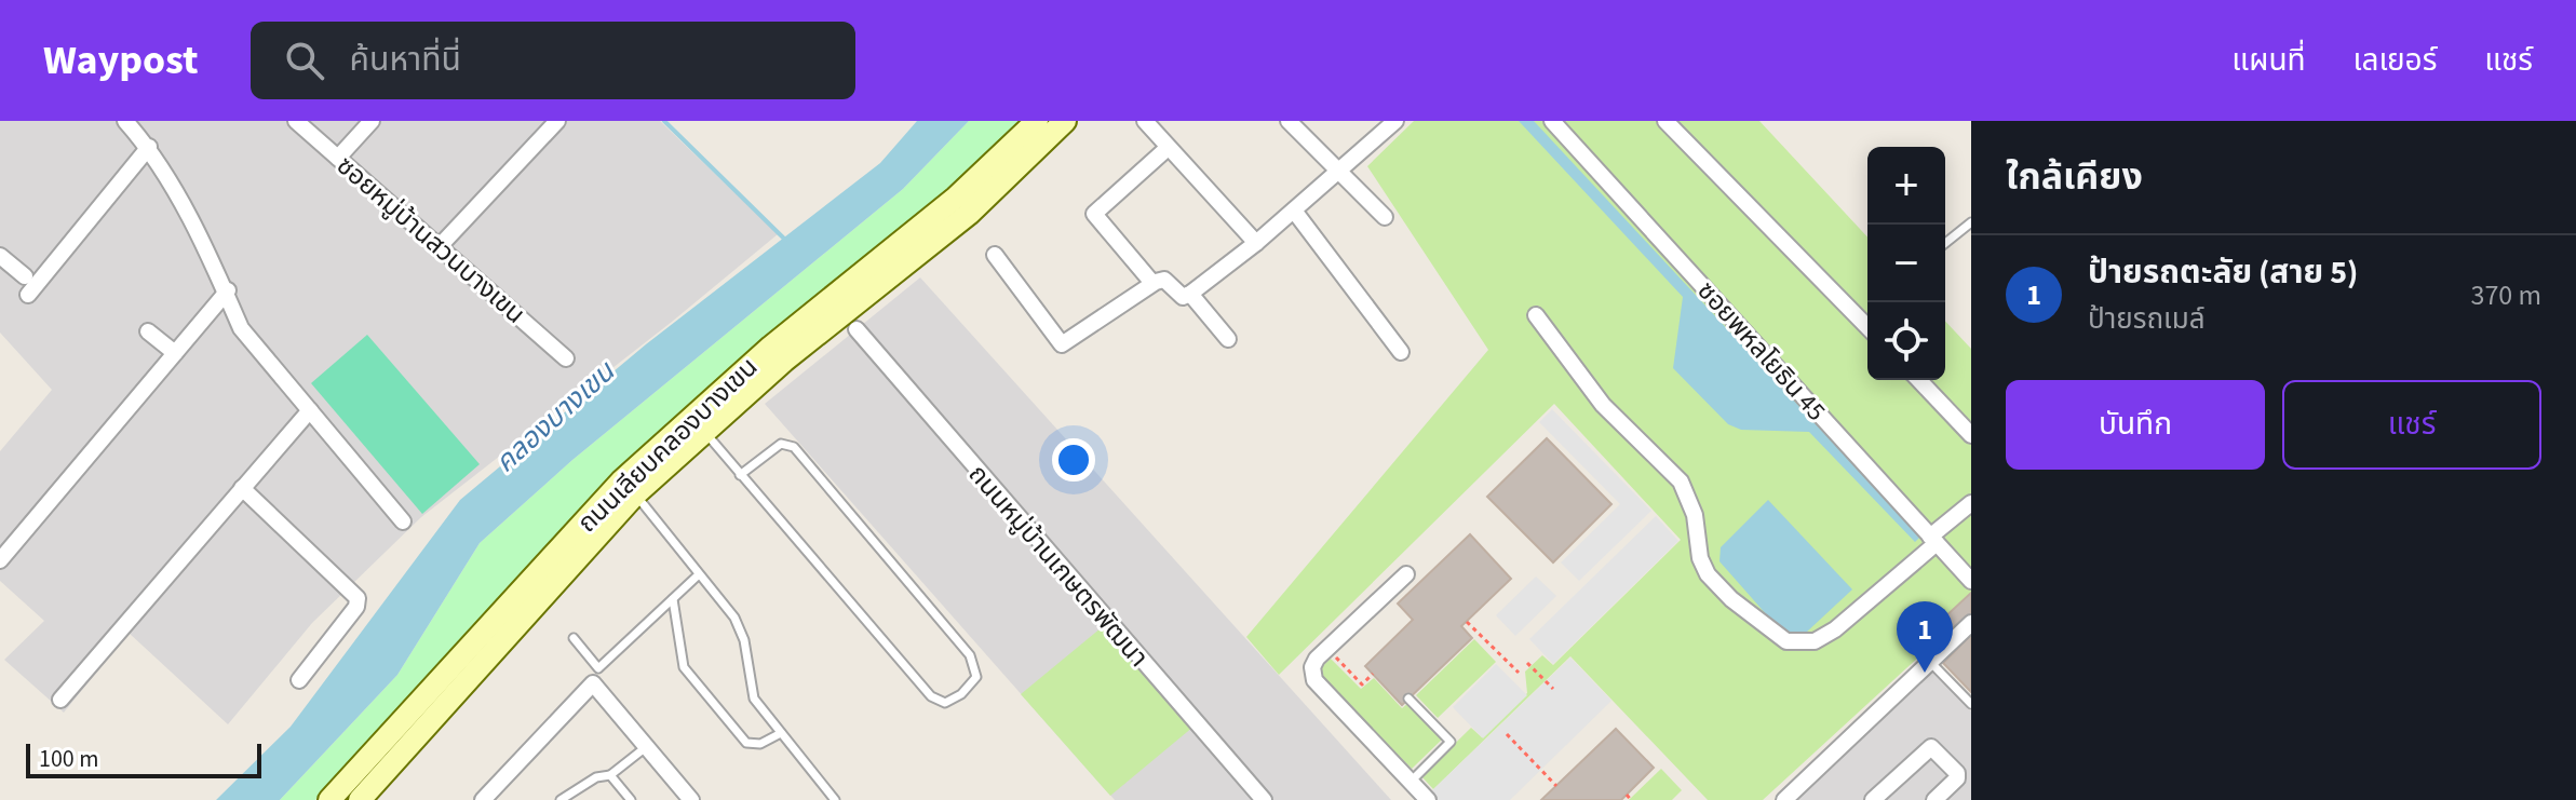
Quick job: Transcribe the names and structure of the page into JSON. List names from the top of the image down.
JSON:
{
  "streets": {
    "main road": ["ถนนเลียบคลองบางเขน"],
    "street": ["ซอยหมู่บ้านสวนบางเขน", "ซอยพหลโยธิน 45", "ถนนหมู่บ้านเกษตรพัฒนา"]
  },
  "water": ["คลองบางเขน"],
  "scale_bar": "100 m",
  "page": {
    "header": "Waypost",
    "search": "ค้นหาที่นี่",
    "nav": ["แผนที่", "เลเยอร์", "แชร์"],
    "heading": "ใกล้เคียง",
    "map_buttons": ["+", "−"],
    "list": [
      {
        "mark": "1",
        "name": "ป้ายรถตะลัย (สาย 5)",
        "note": "ป้ายรถเมล์",
        "value": "370 m"
      }
    ],
    "buttons": ["บันทึก", "แชร์"],
    "pins": "1",
    "scale": "100 m"
  }
}
